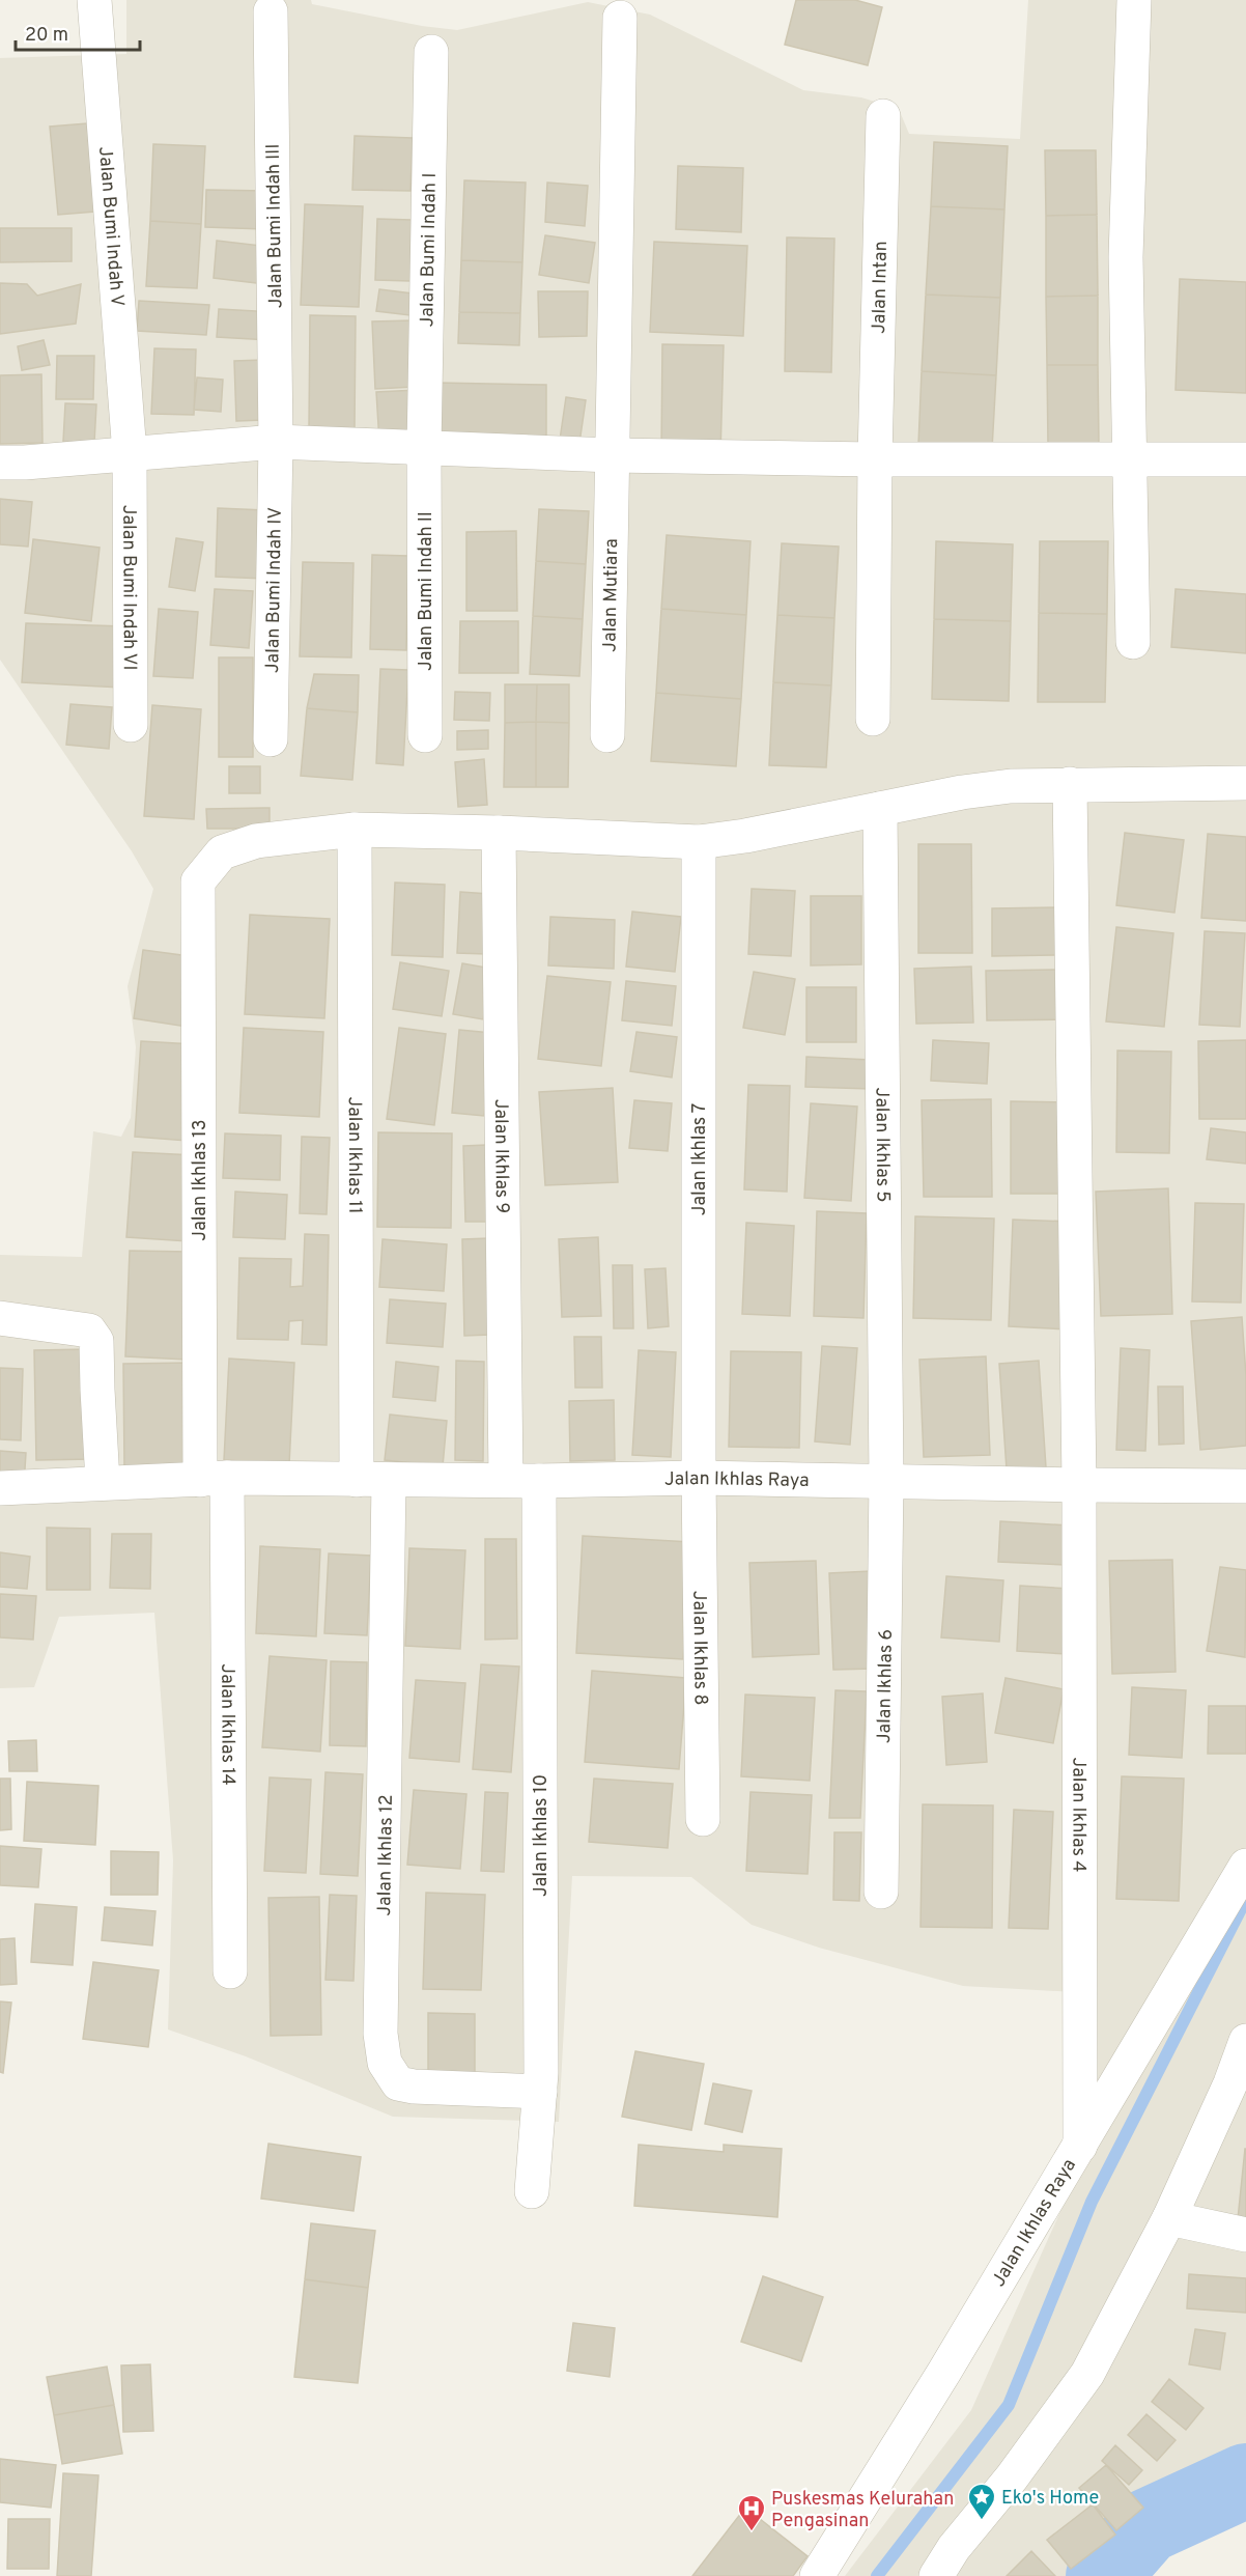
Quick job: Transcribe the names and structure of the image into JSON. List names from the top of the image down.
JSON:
{
  "streets": {
    "street": [
      "Jalan Bumi Indah III",
      "Jalan Bumi Indah V",
      "Jalan Bumi Indah I",
      "Jalan Intan",
      "Jalan Bumi Indah VI",
      "Jalan Bumi Indah IV",
      "Jalan Bumi Indah II",
      "Jalan Mutiara",
      "Jalan Ikhlas 5",
      "Jalan Ikhlas 11",
      "Jalan Ikhlas 9",
      "Jalan Ikhlas 7",
      "Jalan Ikhlas 13",
      "Jalan Ikhlas Raya",
      "Jalan Ikhlas 8",
      "Jalan Ikhlas 6",
      "Jalan Ikhlas 14",
      "Jalan Ikhlas 4",
      "Jalan Ikhlas 10",
      "Jalan Ikhlas 12"
    ]
  },
  "crossings": [
    ["Jalan Bumi Indah III", "Jalan Bumi Indah IV"],
    ["Jalan Bumi Indah V", "Jalan Bumi Indah VI"],
    ["Jalan Bumi Indah I", "Jalan Bumi Indah II"],
    ["Jalan Ikhlas 5", "Jalan Ikhlas Raya"],
    ["Jalan Ikhlas 5", "Jalan Ikhlas 6"],
    ["Jalan Ikhlas 11", "Jalan Ikhlas 13"],
    ["Jalan Ikhlas 11", "Jalan Ikhlas Raya"],
    ["Jalan Ikhlas 11", "Jalan Ikhlas 12"],
    ["Jalan Ikhlas 9", "Jalan Ikhlas Raya"],
    ["Jalan Ikhlas 7", "Jalan Ikhlas Raya"],
    ["Jalan Ikhlas 7", "Jalan Ikhlas 8"],
    ["Jalan Ikhlas 13", "Jalan Ikhlas Raya"],
    ["Jalan Ikhlas 13", "Jalan Ikhlas 14"],
    ["Jalan Ikhlas Raya", "Jalan Ikhlas 8"],
    ["Jalan Ikhlas Raya", "Jalan Ikhlas 6"],
    ["Jalan Ikhlas Raya", "Jalan Ikhlas 14"],
    ["Jalan Ikhlas Raya", "Jalan Ikhlas 4"],
    ["Jalan Ikhlas Raya", "Jalan Ikhlas 10"],
    ["Jalan Ikhlas Raya", "Jalan Ikhlas 12"],
    ["Jalan Ikhlas 10", "Jalan Ikhlas 12"]
  ],
  "places": {
    "place": ["Eko's Home"],
    "hospital": ["Puskesmas Kelurahan Pengasinan"]
  },
  "scale_bar": "20 m"
}
